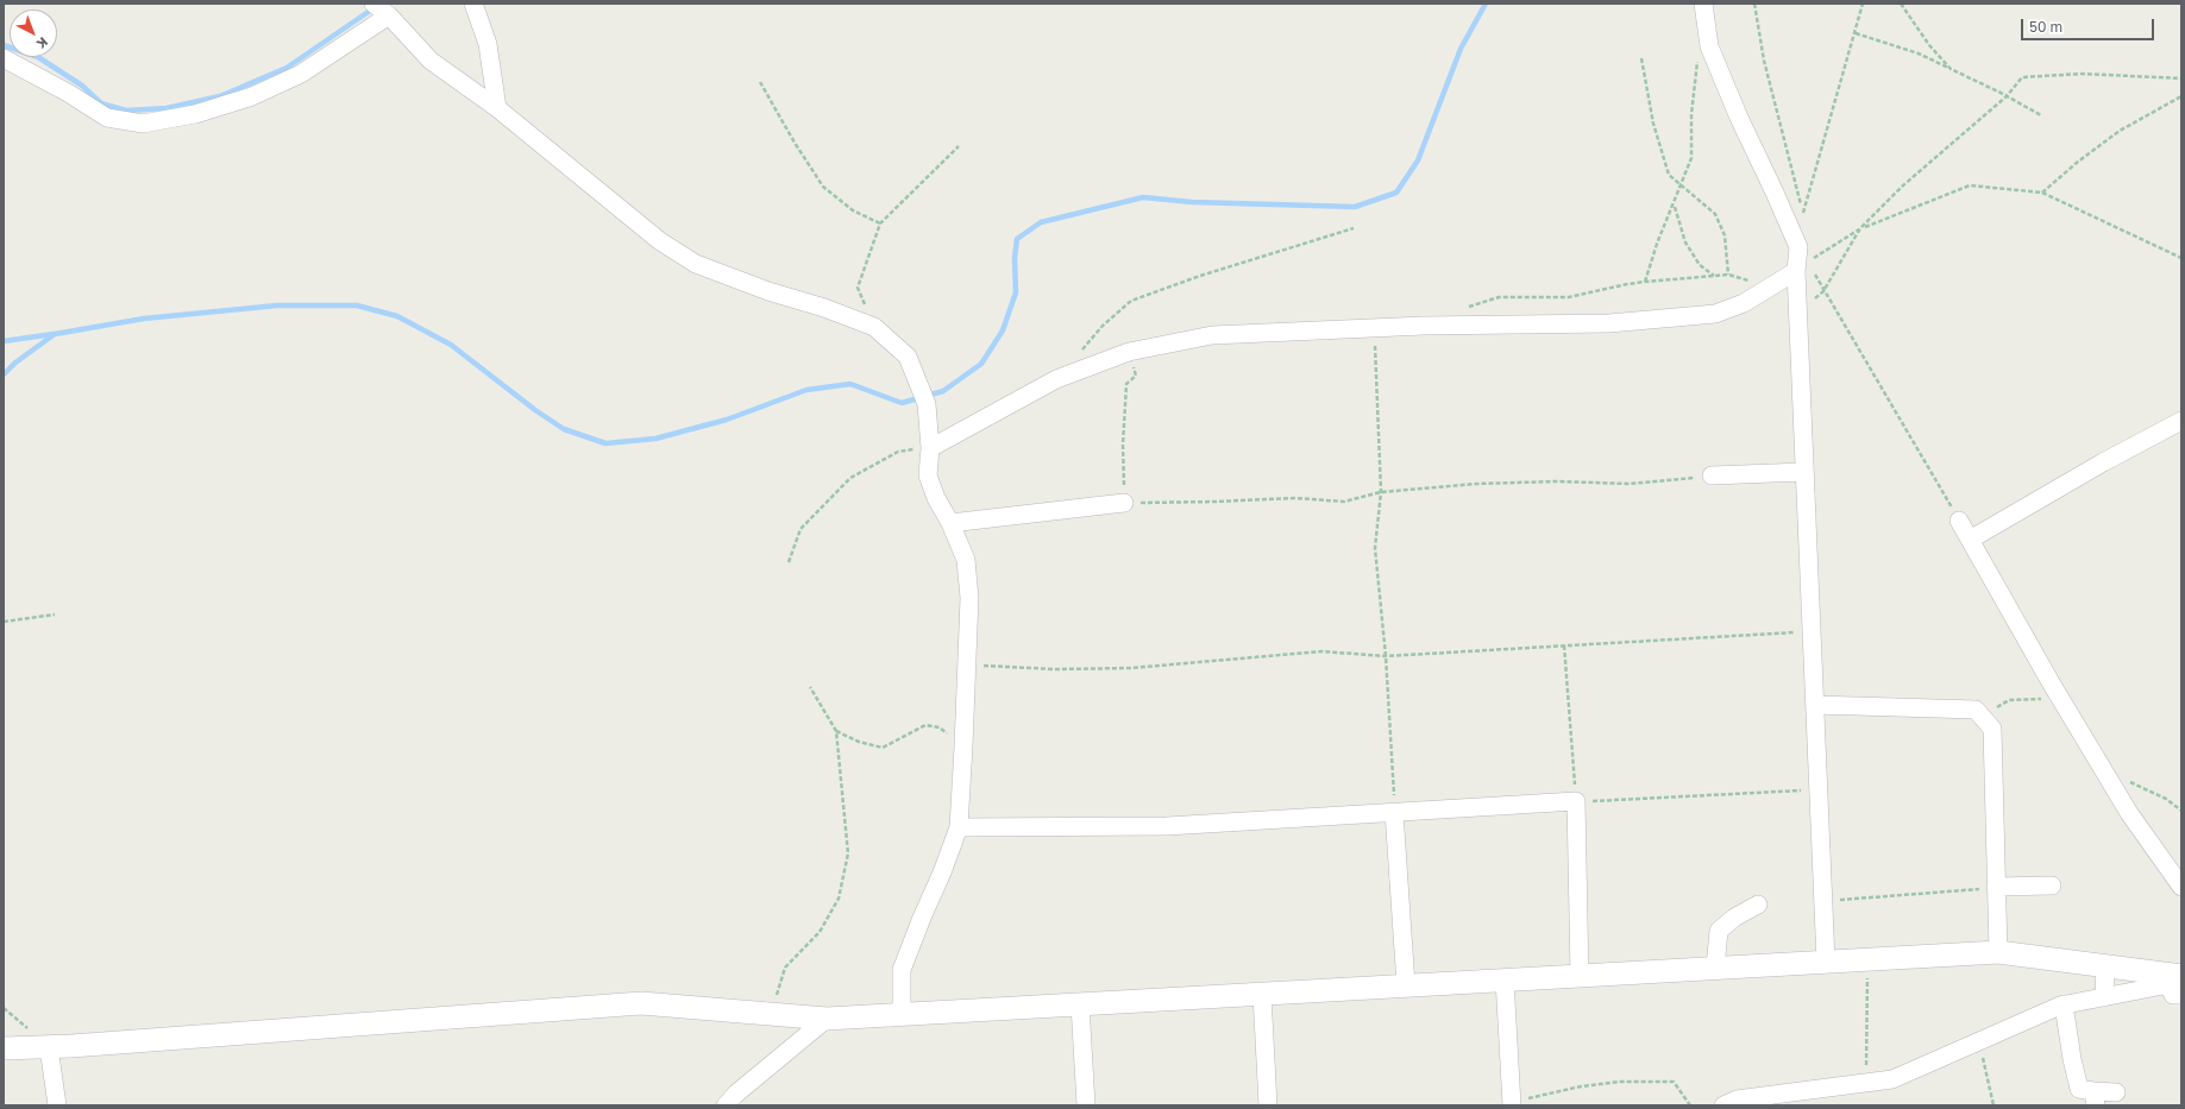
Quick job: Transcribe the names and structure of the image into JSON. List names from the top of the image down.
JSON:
{
  "scale_bar": "50 m",
  "north": "bottom right"
}
